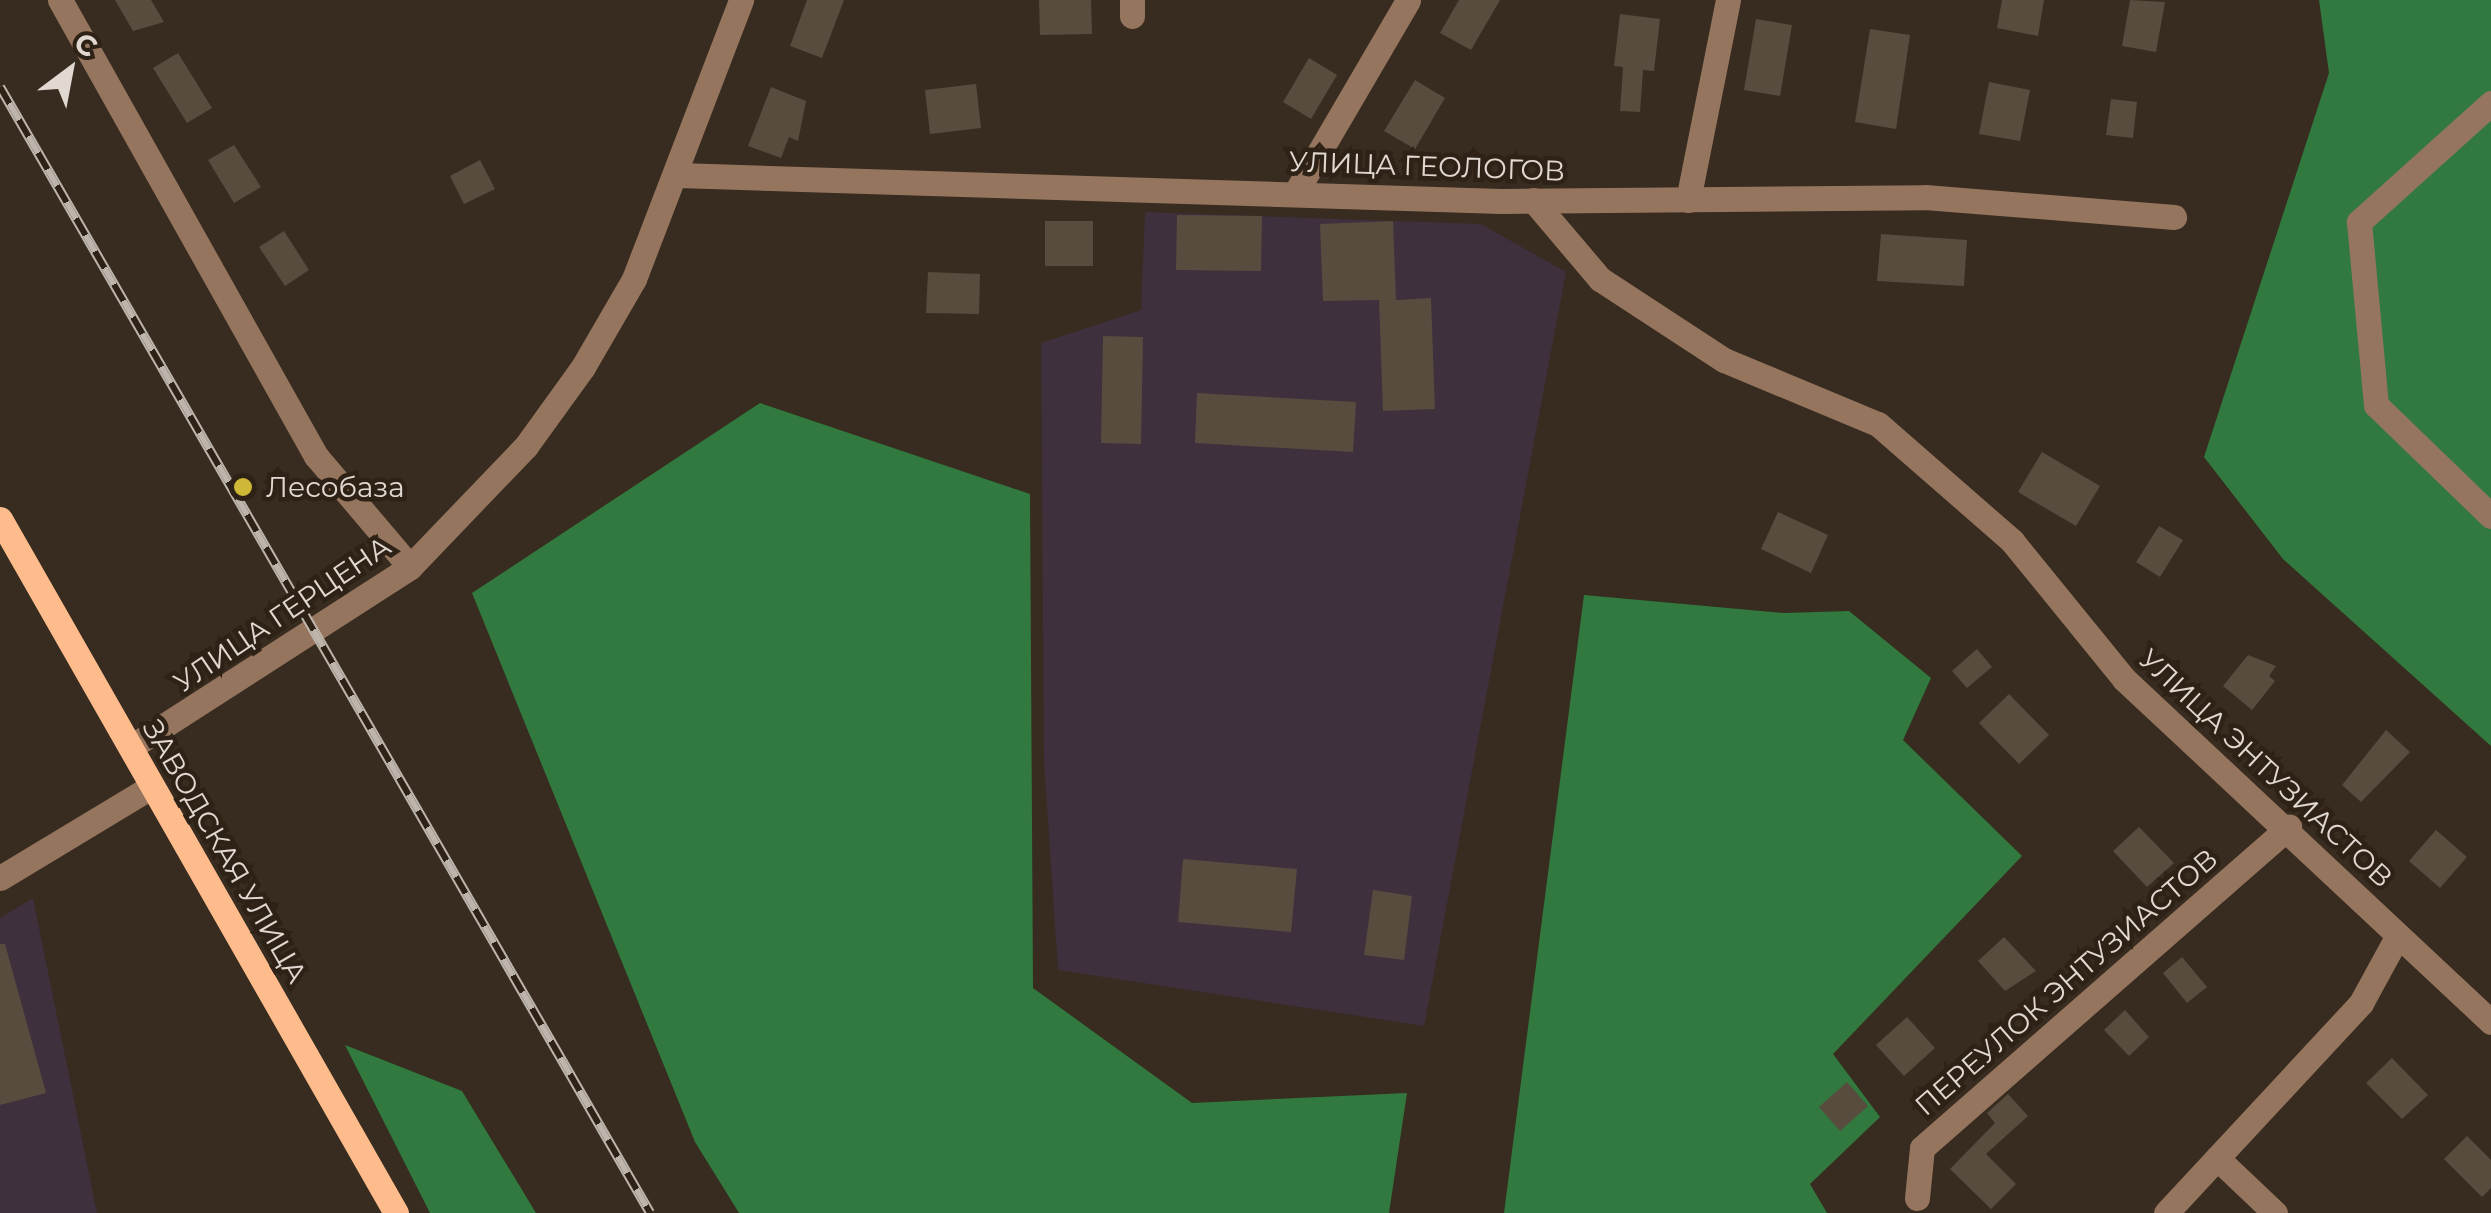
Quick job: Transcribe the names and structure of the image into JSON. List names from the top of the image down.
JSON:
{
  "streets": {
    "main road": ["ЗАВОДСКАЯ УЛИЦА"],
    "street": [
      "УЛИЦА ГЕОЛОГОВ",
      "УЛИЦА ГЕРЦЕНА",
      "УЛИЦА ЭНТУЗИАСТОВ",
      "ПЕРЕУЛОК ЭНТУЗИАСТОВ"
    ]
  },
  "crossings": [
    ["УЛИЦА ГЕОЛОГОВ", "УЛИЦА ГЕРЦЕНА"],
    ["УЛИЦА ГЕОЛОГОВ", "УЛИЦА ЭНТУЗИАСТОВ"],
    ["УЛИЦА ГЕРЦЕНА", "ЗАВОДСКАЯ УЛИЦА"],
    ["УЛИЦА ЭНТУЗИАСТОВ", "ПЕРЕУЛОК ЭНТУЗИАСТОВ"]
  ],
  "places": ["Лесобаза"],
  "north": "top right"
}
